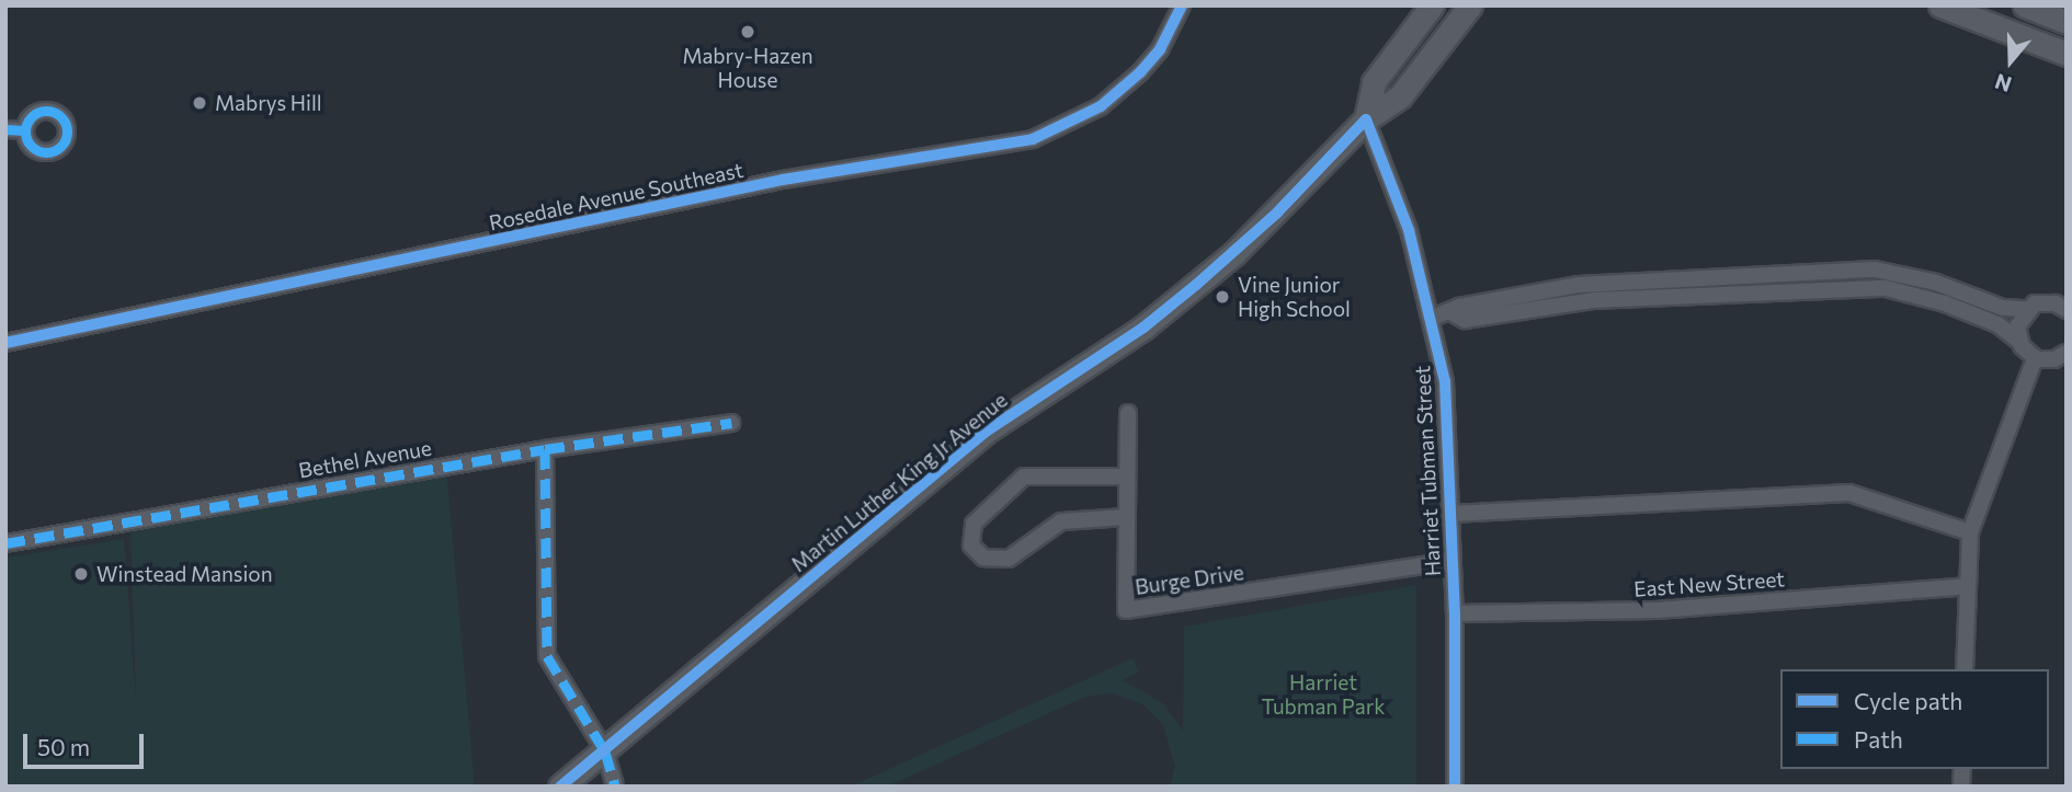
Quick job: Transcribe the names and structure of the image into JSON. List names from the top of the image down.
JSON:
{
  "streets": {
    "main road": ["Martin Luther King Jr Avenue"],
    "street": [
      "Rosedale Avenue Southeast",
      "Bethel Avenue",
      "Harriet Tubman Street",
      "Burge Drive",
      "East New Street"
    ]
  },
  "crossings": [
    ["Harriet Tubman Street", "Martin Luther King Jr Avenue"],
    ["Harriet Tubman Street", "Burge Drive"],
    ["Harriet Tubman Street", "East New Street"]
  ],
  "parks": ["Harriet Tubman Park"],
  "places": [
    "Mabry-Hazen House",
    "Mabrys Hill",
    "Vine Junior High School",
    "Winstead Mansion"
  ],
  "legend": ["Cycle path", "Path"],
  "scale_bar": "50 m",
  "north": "bottom"
}
